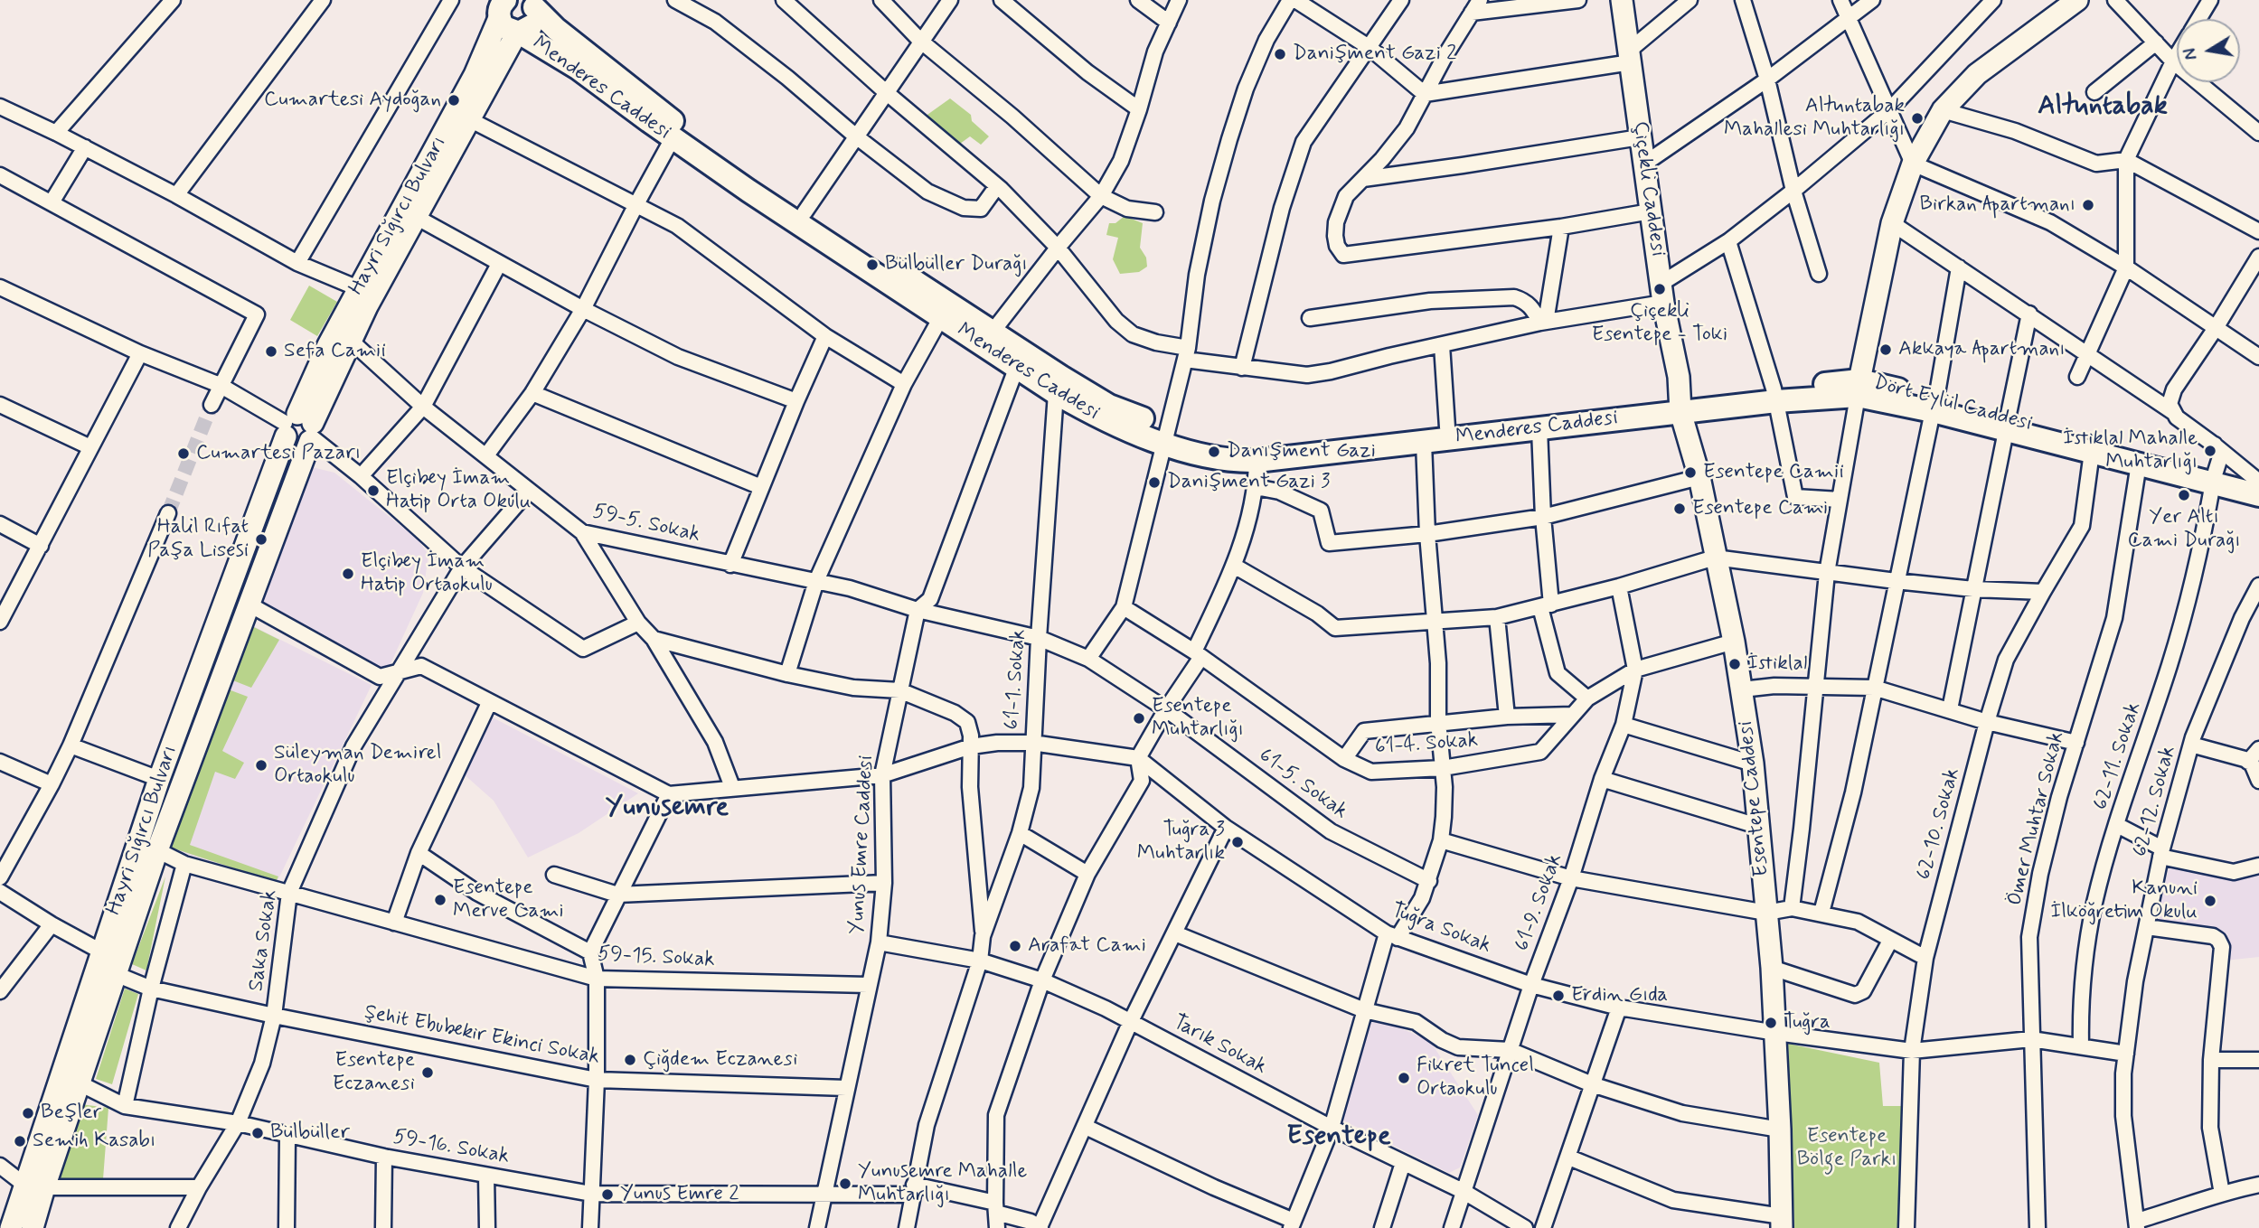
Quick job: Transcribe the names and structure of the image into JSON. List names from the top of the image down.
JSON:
{
  "streets": {
    "main road": ["Menderes Caddesi", "Dört Eylül Caddesi"],
    "street": [
      "Çiçekli Caddesi",
      "Hayri Sığırcı Bulvarı",
      "59-5. Sokak",
      "61-1. Sokak",
      "61-4. Sokak",
      "62-11. Sokak",
      "61-5. Sokak",
      "Esentepe Caddesi",
      "62-12. Sokak",
      "Ömer Muhtar Sokak",
      "62-10. Sokak",
      "Yunus Emre Caddesi",
      "61-9. Sokak",
      "Tuğra Sokak",
      "Saka Sokak",
      "59-15. Sokak",
      "Şehit Ebubekir Ekinci Sokak",
      "Tarık Sokak",
      "59-16. Sokak"
    ]
  },
  "crossings": [
    ["Menderes Caddesi", "Hayri Sığırcı Bulvarı"],
    ["Menderes Caddesi", "Dört Eylül Caddesi"],
    ["Menderes Caddesi", "61-1. Sokak"],
    ["Menderes Caddesi", "Esentepe Caddesi"],
    ["Menderes Caddesi", "Yunus Emre Caddesi"],
    ["Çiçekli Caddesi", "Esentepe Caddesi"],
    ["Hayri Sığırcı Bulvarı", "59-5. Sokak"],
    ["Hayri Sığırcı Bulvarı", "59-15. Sokak"],
    ["Hayri Sığırcı Bulvarı", "Şehit Ebubekir Ekinci Sokak"],
    ["Hayri Sığırcı Bulvarı", "59-16. Sokak"],
    ["Dört Eylül Caddesi", "62-11. Sokak"],
    ["Dört Eylül Caddesi", "Esentepe Caddesi"],
    ["Dört Eylül Caddesi", "Ömer Muhtar Sokak"],
    ["Dört Eylül Caddesi", "62-10. Sokak"],
    ["59-5. Sokak", "61-5. Sokak"],
    ["59-5. Sokak", "Yunus Emre Caddesi"],
    ["59-5. Sokak", "Saka Sokak"],
    ["61-1. Sokak", "61-5. Sokak"],
    ["61-1. Sokak", "Tarık Sokak"],
    ["61-1. Sokak", "59-16. Sokak"],
    ["61-4. Sokak", "Esentepe Caddesi"],
    ["61-4. Sokak", "61-9. Sokak"],
    ["62-11. Sokak", "Tuğra Sokak"],
    ["61-5. Sokak", "Yunus Emre Caddesi"],
    ["Esentepe Caddesi", "Tuğra Sokak"],
    ["62-12. Sokak", "Tuğra Sokak"],
    ["Ömer Muhtar Sokak", "Tuğra Sokak"],
    ["62-10. Sokak", "Tuğra Sokak"],
    ["Yunus Emre Caddesi", "59-15. Sokak"],
    ["Yunus Emre Caddesi", "Şehit Ebubekir Ekinci Sokak"],
    ["Yunus Emre Caddesi", "Tarık Sokak"],
    ["Yunus Emre Caddesi", "59-16. Sokak"],
    ["61-9. Sokak", "Tuğra Sokak"],
    ["61-9. Sokak", "Tarık Sokak"],
    ["Saka Sokak", "59-15. Sokak"],
    ["Saka Sokak", "Şehit Ebubekir Ekinci Sokak"],
    ["Saka Sokak", "59-16. Sokak"]
  ],
  "districts": ["Altuntabak", "Yunusemre", "Esentepe"],
  "parks": ["Esentepe Bölge Parkı"],
  "places": [
    "Danişment Gazi 2",
    "Cumartesi Aydoğan",
    "Altuntabak Mahallesi Muhtarlığı",
    "Birkan Apartmanı",
    "Bülbüller Durağı",
    "Çiçekli Esentepe - Toki",
    "Akkaya Apartmanı",
    "Sefa Camii",
    "İstiklal Mahalle Muhtarlığı",
    "Danışment Gazi",
    "Cumartesi Pazarı",
    "Esentepe Camii",
    "Danişment Gazi 3",
    "Elçibey İmam Hatip Orta Okulu",
    "Yer Altı Cami Durağı",
    "Esentepe Cami",
    "Halil Rıfat Paşa Lisesi",
    "Elçibey İmam Hatip Ortaokulu",
    "İstiklal",
    "Esentepe Muhtarlığı",
    "Süleyman Demirel Ortaokulu",
    "Tuğra 3 Muhtarlık",
    "Esentepe Merve Cami",
    "Kanuni İlköğretim Okulu",
    "Arafat Cami",
    "Erdin Gıda",
    "Tuğra",
    "Çiğdem Eczanesi",
    "Esentepe Eczanesi",
    "Fikret Tuncel Ortaokulu",
    "Beşler",
    "Bülbüller",
    "Semih Kasabı",
    "Yunusemre Mahalle Muhtarlığı",
    "Yunus Emre 2"
  ],
  "north": "left"
}
